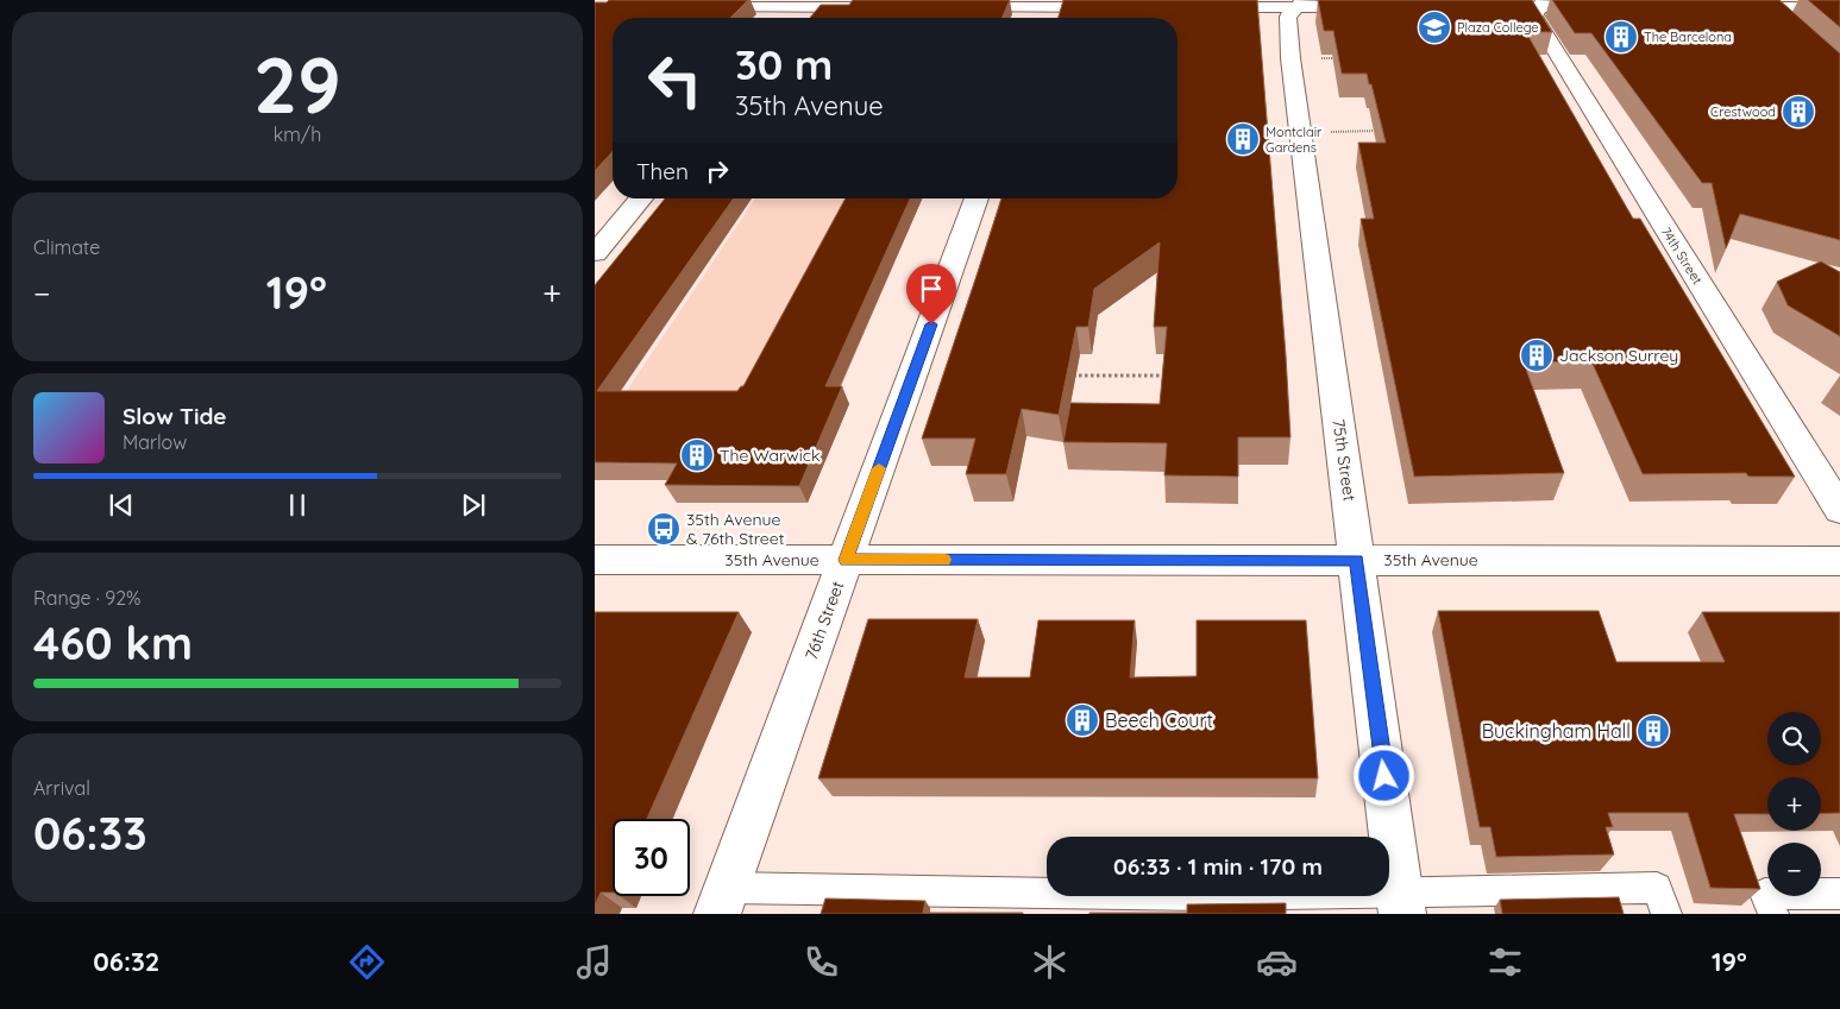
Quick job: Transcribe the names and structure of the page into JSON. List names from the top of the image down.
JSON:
{
  "streets": {
    "street": [
      "74th Street",
      "75th Street",
      "35th Avenue",
      "76th Street"
    ]
  },
  "crossings": [
    ["75th Street", "35th Avenue"],
    ["35th Avenue", "76th Street"]
  ],
  "places": {
    "school or university": ["Plaza College"],
    "building": [
      "The Barcelona",
      "Crestwood",
      "Montclair Gardens",
      "Jackson Surrey",
      "The Warwick",
      "Beech Court",
      "Buckingham Hall"
    ],
    "bus stop": ["35th Avenue & 76th Street"]
  },
  "page": {
    "tile": [
      ["29", "km/h"],
      "Climate",
      ["Range · 92%", "460 km"],
      ["Arrival", "06:33"]
    ],
    "turn": ["30 m", "35th Avenue"],
    "then": "Then",
    "heat": ["−", "19°", "+"],
    "song": ["Slow Tide", "Marlow"],
    "map_buttons": ["+", "−"],
    "limit": "30",
    "trip": "06:33 · 1 min · 170 m",
    "tabs": ["06:32", "19°"]
  }
}
